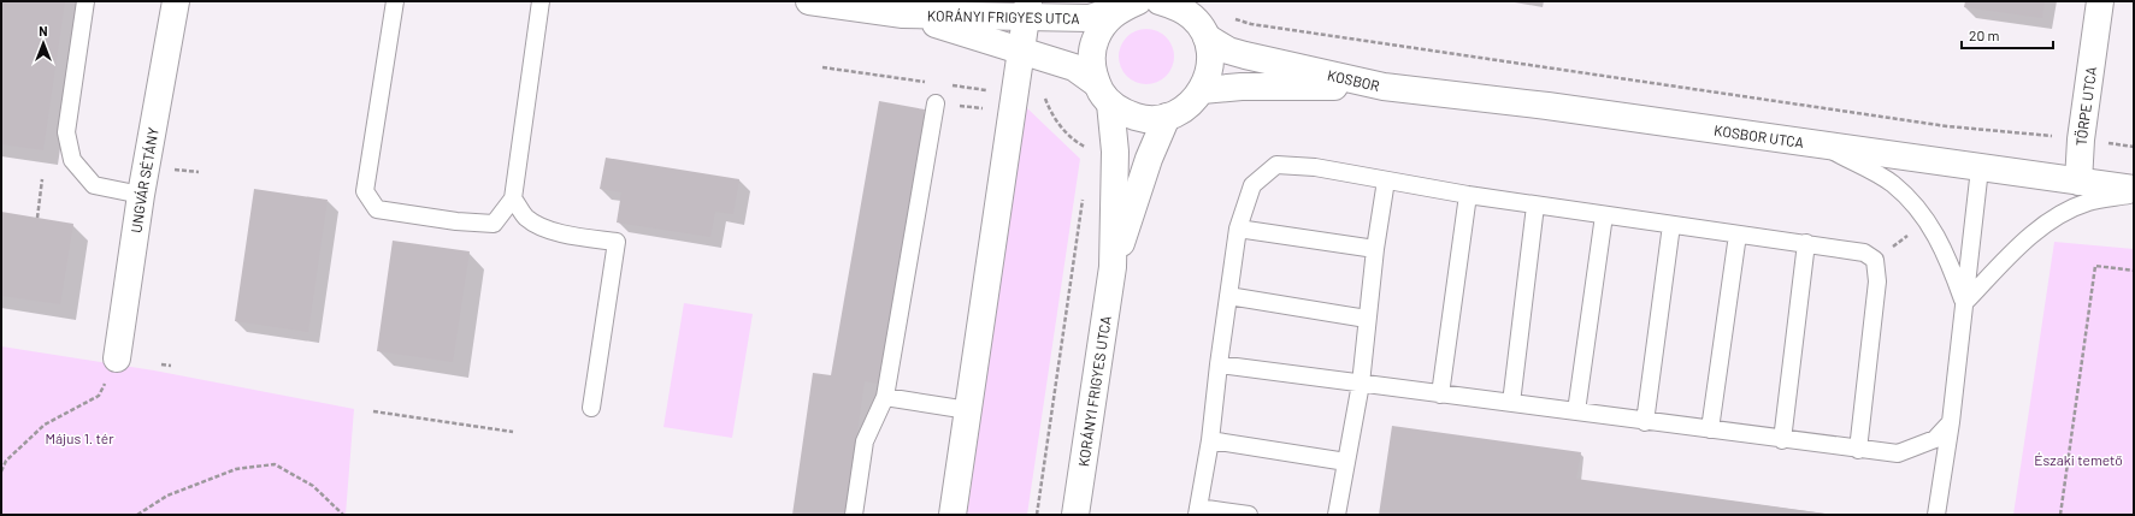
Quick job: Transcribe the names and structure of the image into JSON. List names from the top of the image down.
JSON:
{
  "streets": {
    "street": [
      "KORÁNYI FRIGYES UTCA",
      "KOSBOR",
      "TÖRPE UTCA",
      "KOSBOR UTCA",
      "UNGVÁR SÉTÁNY"
    ]
  },
  "crossings": [
    ["KOSBOR", "KOSBOR UTCA"],
    ["TÖRPE UTCA", "KOSBOR UTCA"]
  ],
  "parks": ["Május 1. tér", "Északi temető"],
  "scale_bar": "20 m",
  "north": "top"
}
